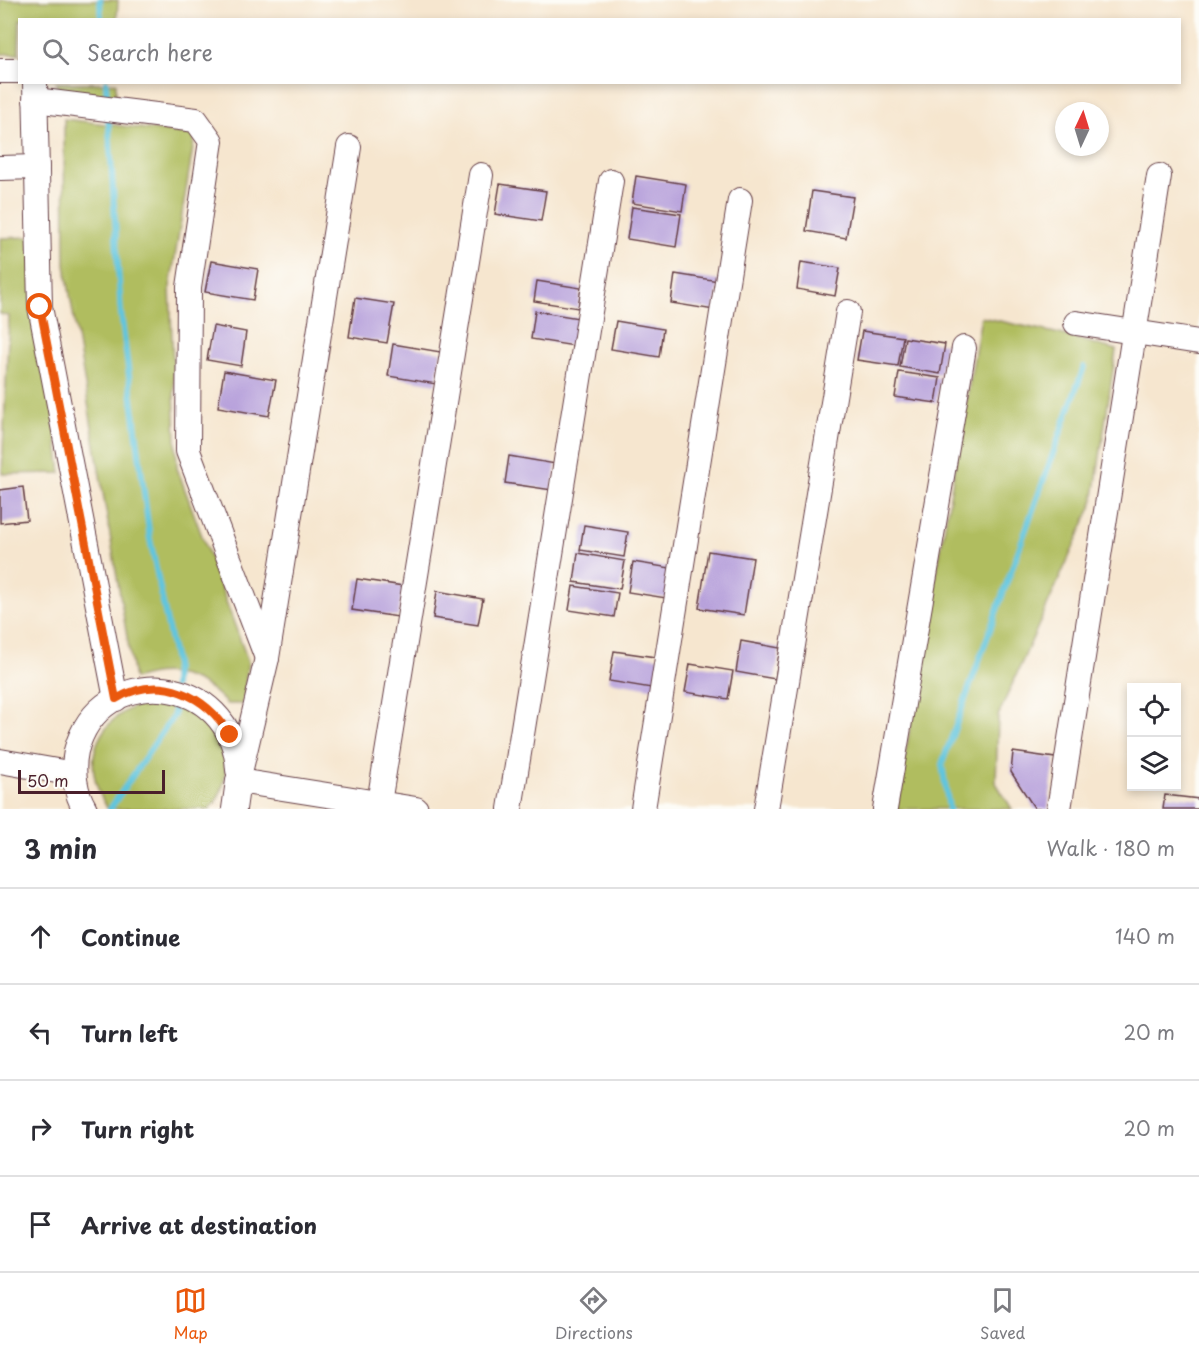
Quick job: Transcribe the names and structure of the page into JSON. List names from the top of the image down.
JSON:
{
  "scale_bar": "50 m",
  "north": "top",
  "page": {
    "search": "Search here",
    "scale": "50 m",
    "heading": ["3 min", "Walk · 180 m"],
    "list": [
      ["Continue", "140 m"],
      ["Turn left", "20 m"],
      ["Turn right", "20 m"],
      "Arrive at destination"
    ],
    "nav": ["Map", "Directions", "Saved"]
  }
}
